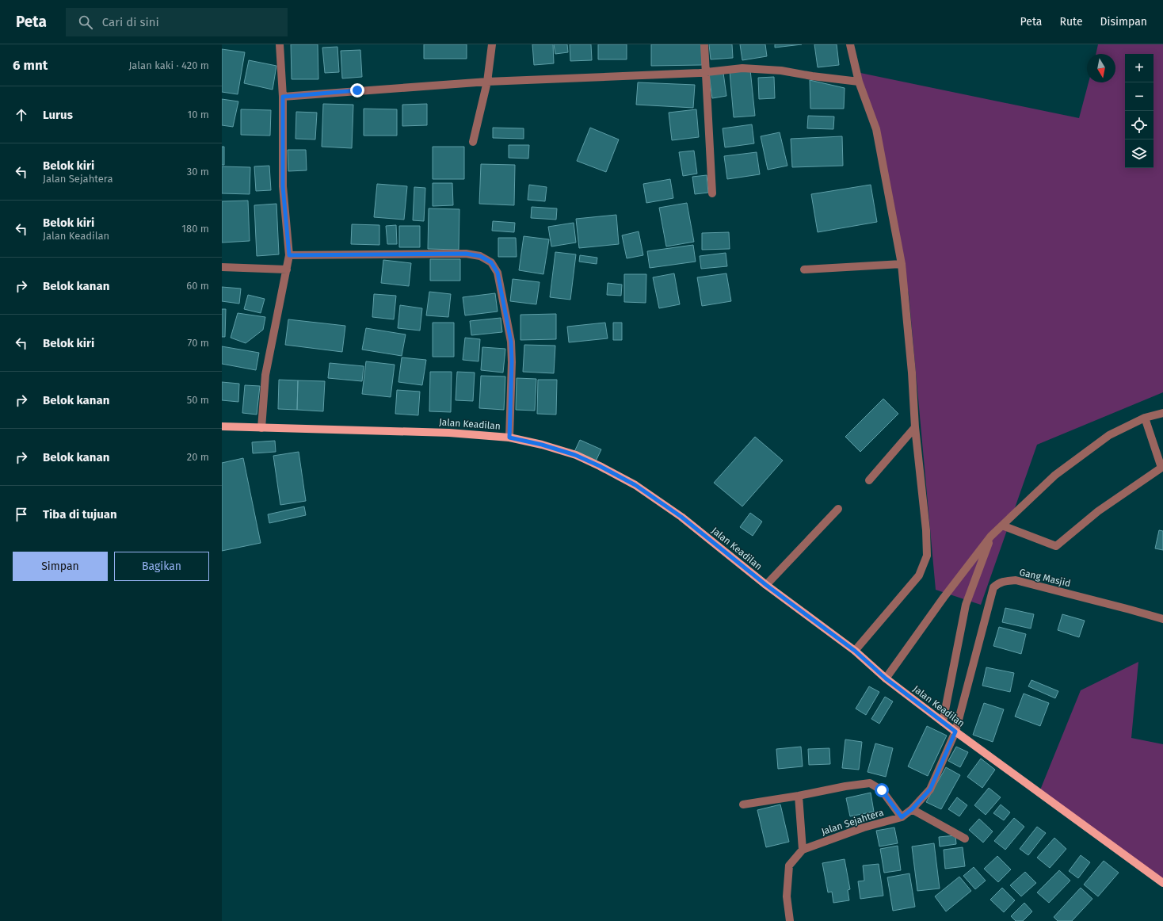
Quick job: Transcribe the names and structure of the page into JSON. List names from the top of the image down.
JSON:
{
  "streets": {
    "main road": ["Jalan Keadilan"],
    "street": ["Gang Masjid", "Jalan Sejahtera"]
  },
  "crossings": [
    ["Jalan Keadilan", "Gang Masjid"],
    ["Jalan Keadilan", "Jalan Sejahtera"],
    ["Gang Masjid", "Jalan Sejahtera"]
  ],
  "north": "bottom",
  "page": {
    "header": "Peta",
    "search": "Cari di sini",
    "nav": ["Peta", "Rute", "Disimpan"],
    "heading": ["6 mnt", "Jalan kaki · 420 m"],
    "map_buttons": ["+", "−"],
    "list": [
      ["Lurus", "10 m"],
      ["Belok kiri", "Jalan Sejahtera", "30 m"],
      ["Belok kiri", "Jalan Keadilan", "180 m"],
      ["Belok kanan", "60 m"],
      ["Belok kiri", "70 m"],
      ["Belok kanan", "50 m"],
      ["Belok kanan", "20 m"],
      "Tiba di tujuan"
    ],
    "buttons": ["Simpan", "Bagikan"]
  }
}
